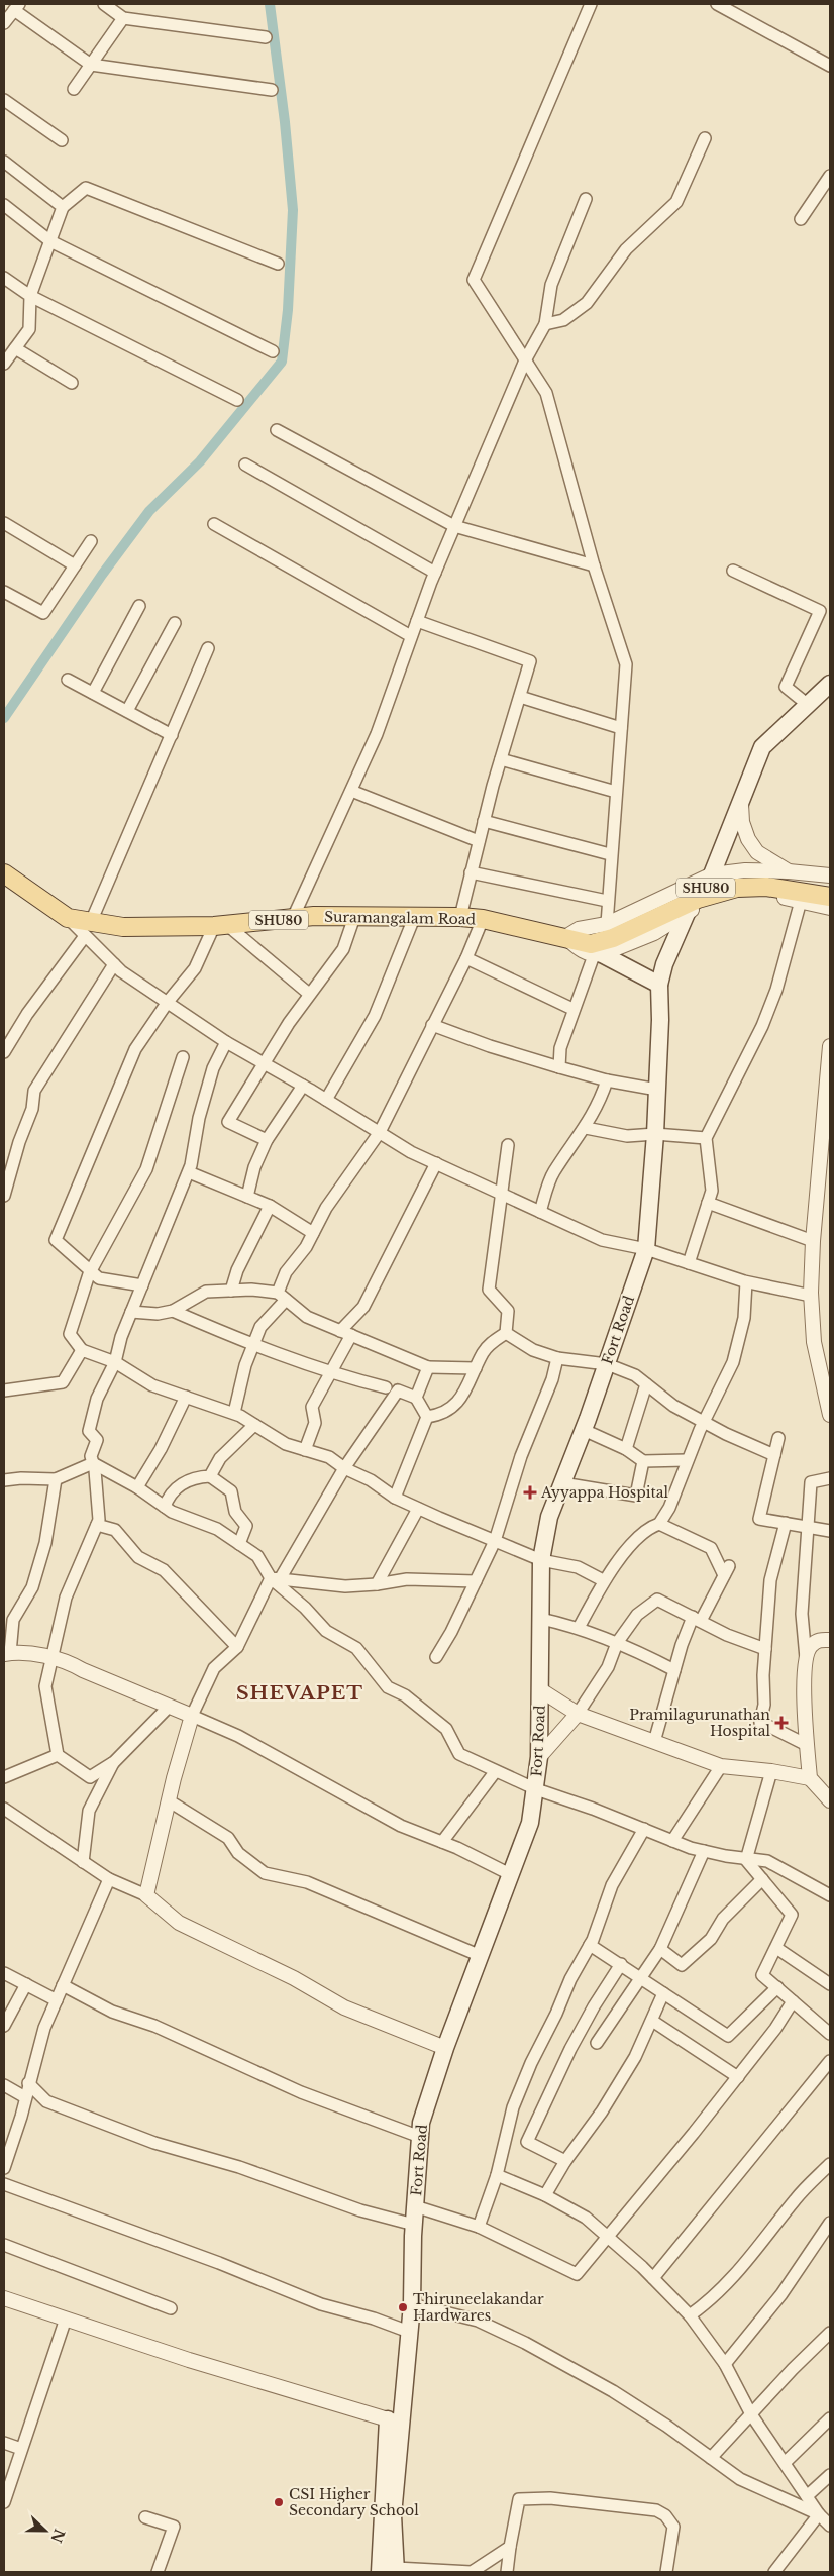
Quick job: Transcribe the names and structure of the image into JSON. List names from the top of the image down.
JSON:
{
  "streets": {
    "main road": ["SHU80", "Suramangalam Road", "Fort Road"]
  },
  "crossings": [
    ["SHU80", "Suramangalam Road"]
  ],
  "districts": ["SHEVAPET"],
  "places": {
    "health": ["Ayyappa Hospital", "Pramilagurunathan Hospital"],
    "other": ["Thiruneelakandar Hardwares", "CSI Higher Secondary School"]
  },
  "north": "right"
}
